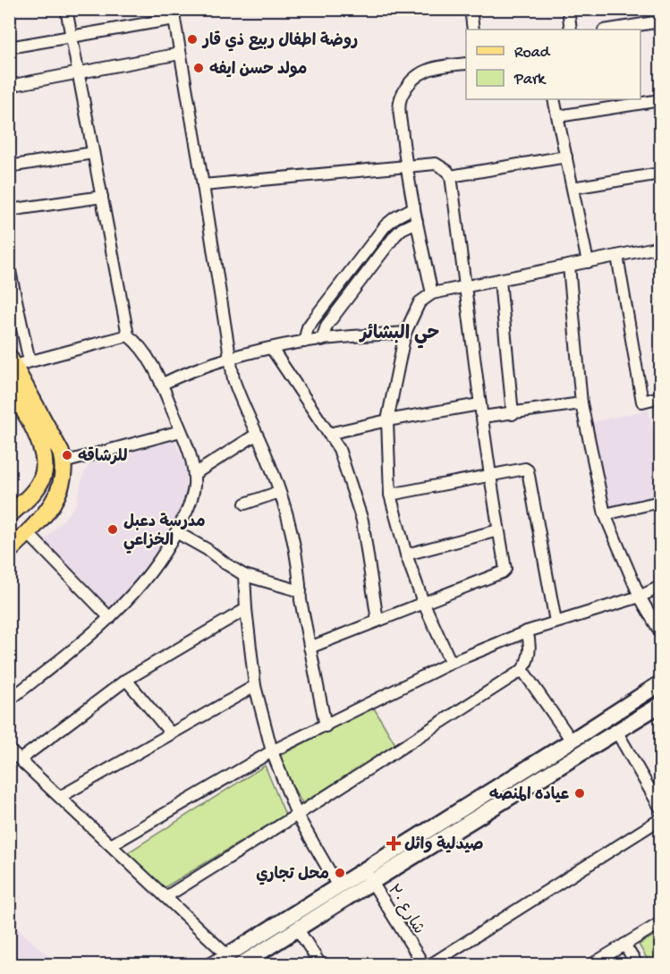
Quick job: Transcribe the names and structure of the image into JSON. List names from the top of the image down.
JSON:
{
  "streets": {
    "street": ["شارع ٣٠"]
  },
  "districts": ["حي البشائر"],
  "places": {
    "other": [
      "روضة اطفال ربيع ذي قار",
      "مولد حسن ايفه",
      "للرشاقه",
      "مدرسة دعبل الخزاعي",
      "عياده المنصه",
      "محل تجاري"
    ],
    "health": ["صيدلية وائل"]
  },
  "legend": ["Road", "Park"]
}
